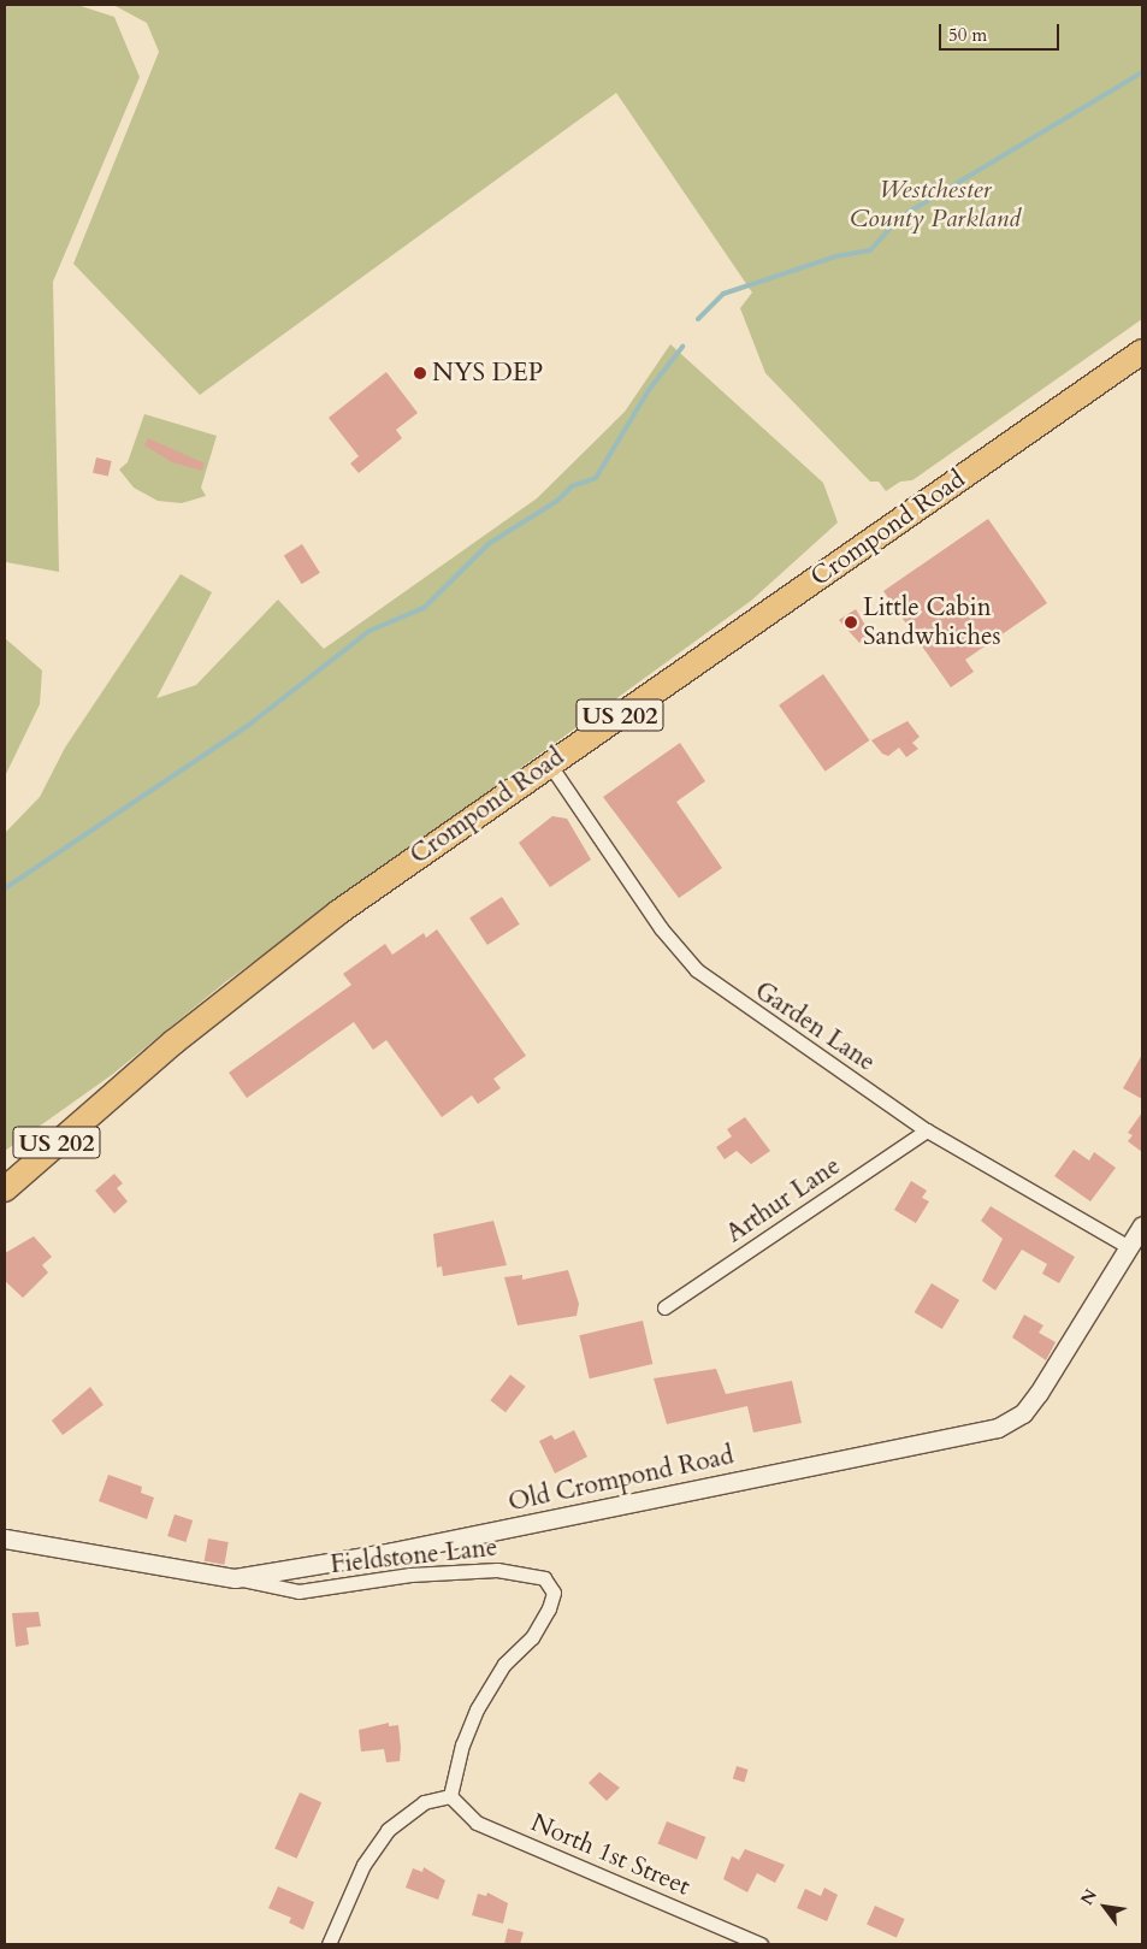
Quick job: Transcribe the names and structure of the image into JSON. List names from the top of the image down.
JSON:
{
  "streets": {
    "highway": ["Crompond Road", "US 202"],
    "street": [
      "Garden Lane",
      "Arthur Lane",
      "Old Crompond Road",
      "Fieldstone Lane",
      "North 1st Street"
    ]
  },
  "crossings": [
    ["Crompond Road", "Garden Lane"],
    ["Garden Lane", "Arthur Lane"],
    ["Garden Lane", "Old Crompond Road"],
    ["Old Crompond Road", "Fieldstone Lane"],
    ["Fieldstone Lane", "North 1st Street"]
  ],
  "parks": ["Westchester County Parkland"],
  "places": ["NYS DEP", "Little Cabin Sandwhiches"],
  "scale_bar": "50 m",
  "north": "top left"
}
